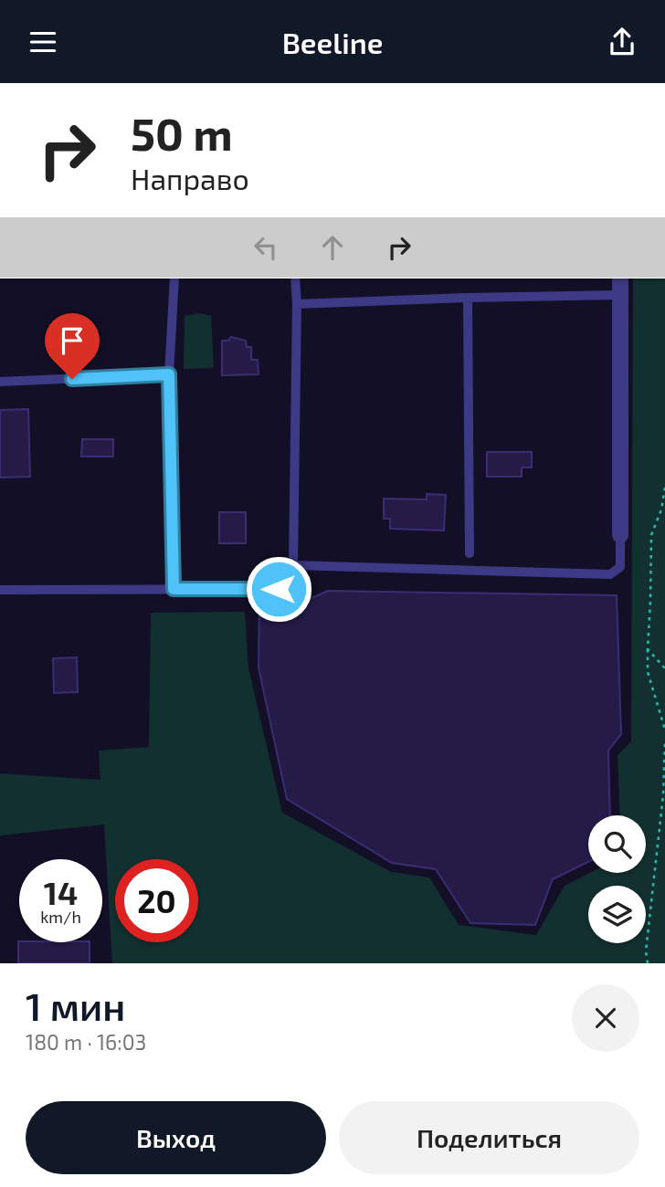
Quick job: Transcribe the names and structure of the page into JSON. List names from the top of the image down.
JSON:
{
  "page": {
    "header": "Beeline",
    "turn": ["50 m", "Направо"],
    "speed": "14 km/h",
    "limit": "20",
    "heading": ["1 мин", "180 m · 16:03"],
    "buttons": ["Выход", "Поделиться"]
  }
}
